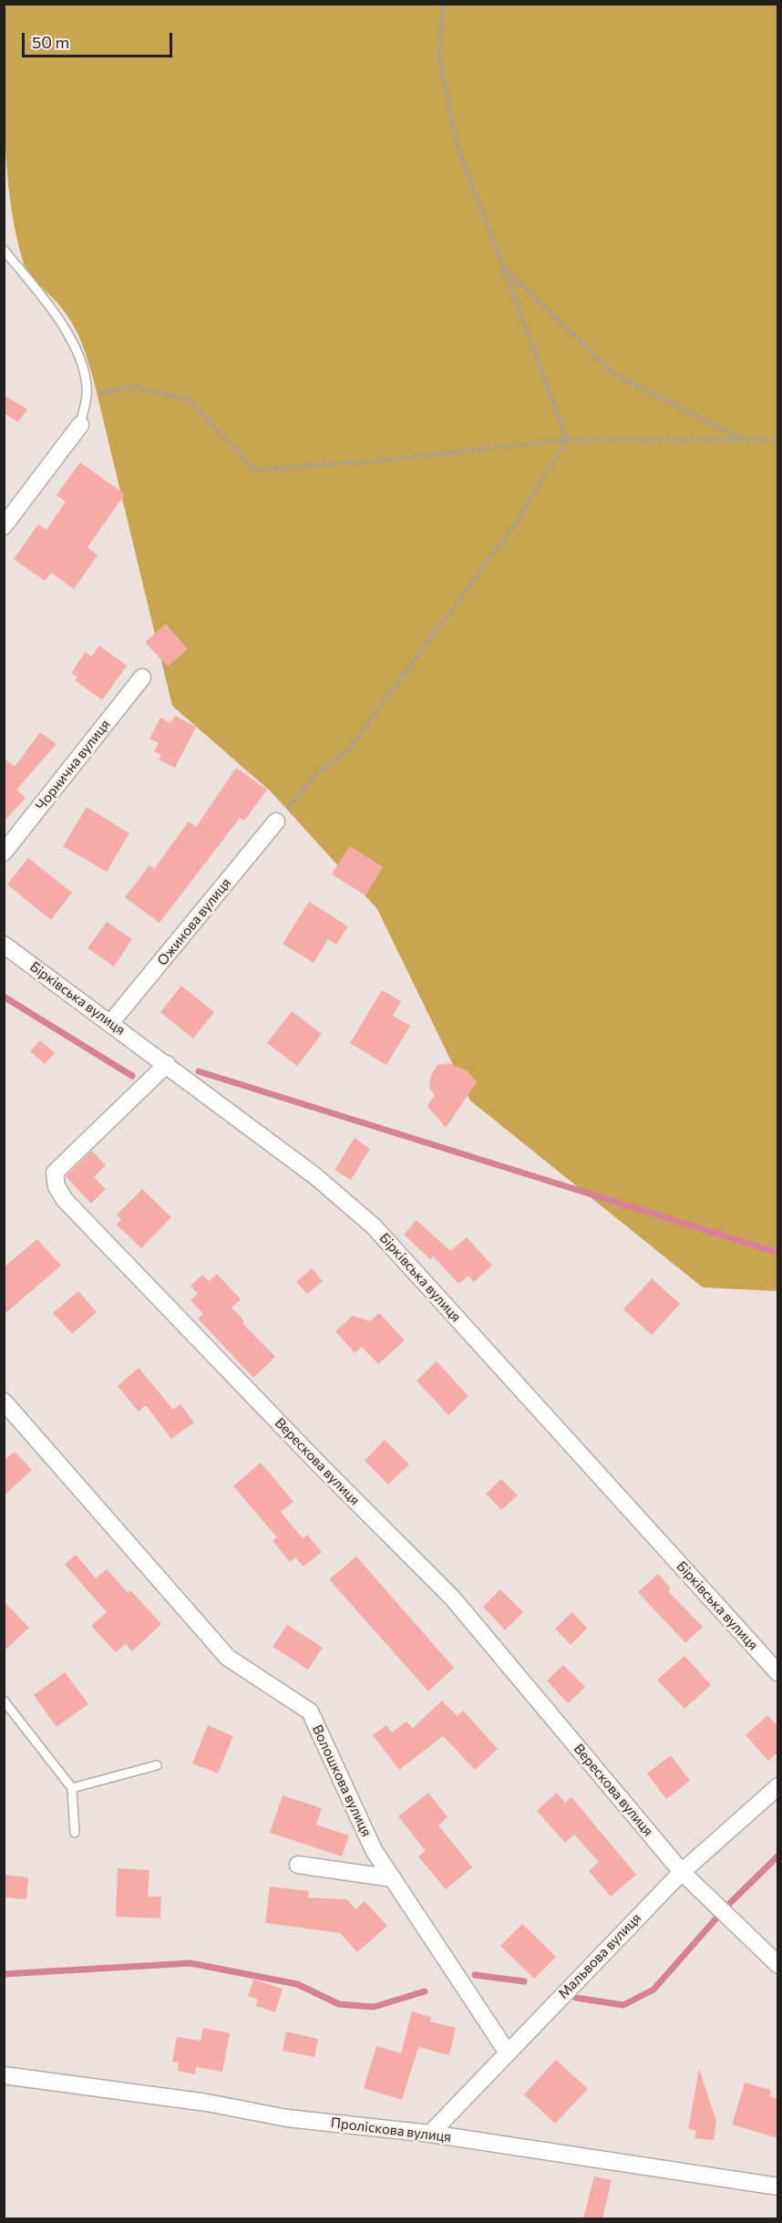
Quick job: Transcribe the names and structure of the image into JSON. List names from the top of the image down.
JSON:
{
  "streets": {
    "street": [
      "Чорнична вулиця",
      "Ожинова вулиця",
      "Бірківська вулиця",
      "Верескова вулиця",
      "Волошкова вулиця",
      "Мальвова вулиця",
      "Проліскова вулиця"
    ]
  },
  "crossings": [
    ["Ожинова вулиця", "Бірківська вулиця"],
    ["Бірківська вулиця", "Верескова вулиця"],
    ["Верескова вулиця", "Мальвова вулиця"],
    ["Волошкова вулиця", "Мальвова вулиця"],
    ["Мальвова вулиця", "Проліскова вулиця"]
  ],
  "scale_bar": "50 m"
}
